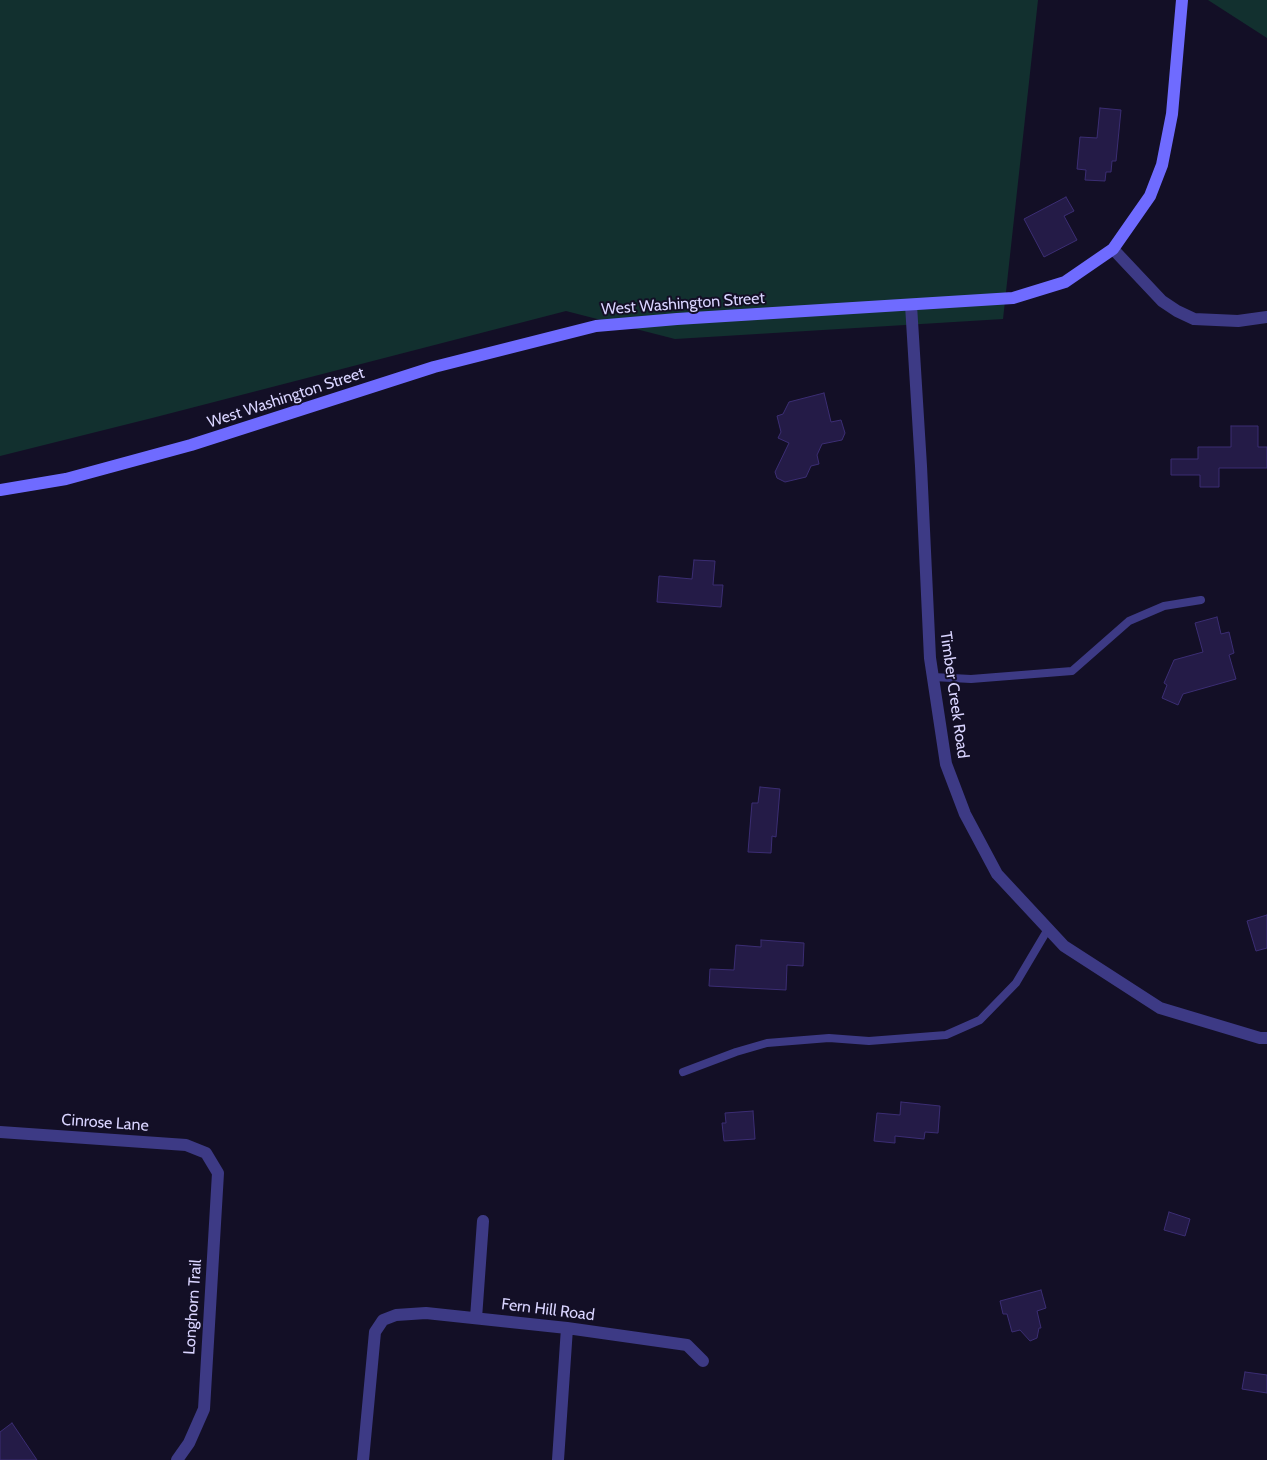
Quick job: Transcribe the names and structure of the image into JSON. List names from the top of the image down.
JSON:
{
  "streets": {
    "street": [
      "West Washington Street",
      "Timber Creek Road",
      "Cinrose Lane",
      "Longhorn Trail",
      "Fern Hill Road"
    ]
  },
  "crossings": [
    ["West Washington Street", "Timber Creek Road"],
    ["Cinrose Lane", "Longhorn Trail"]
  ]
}
